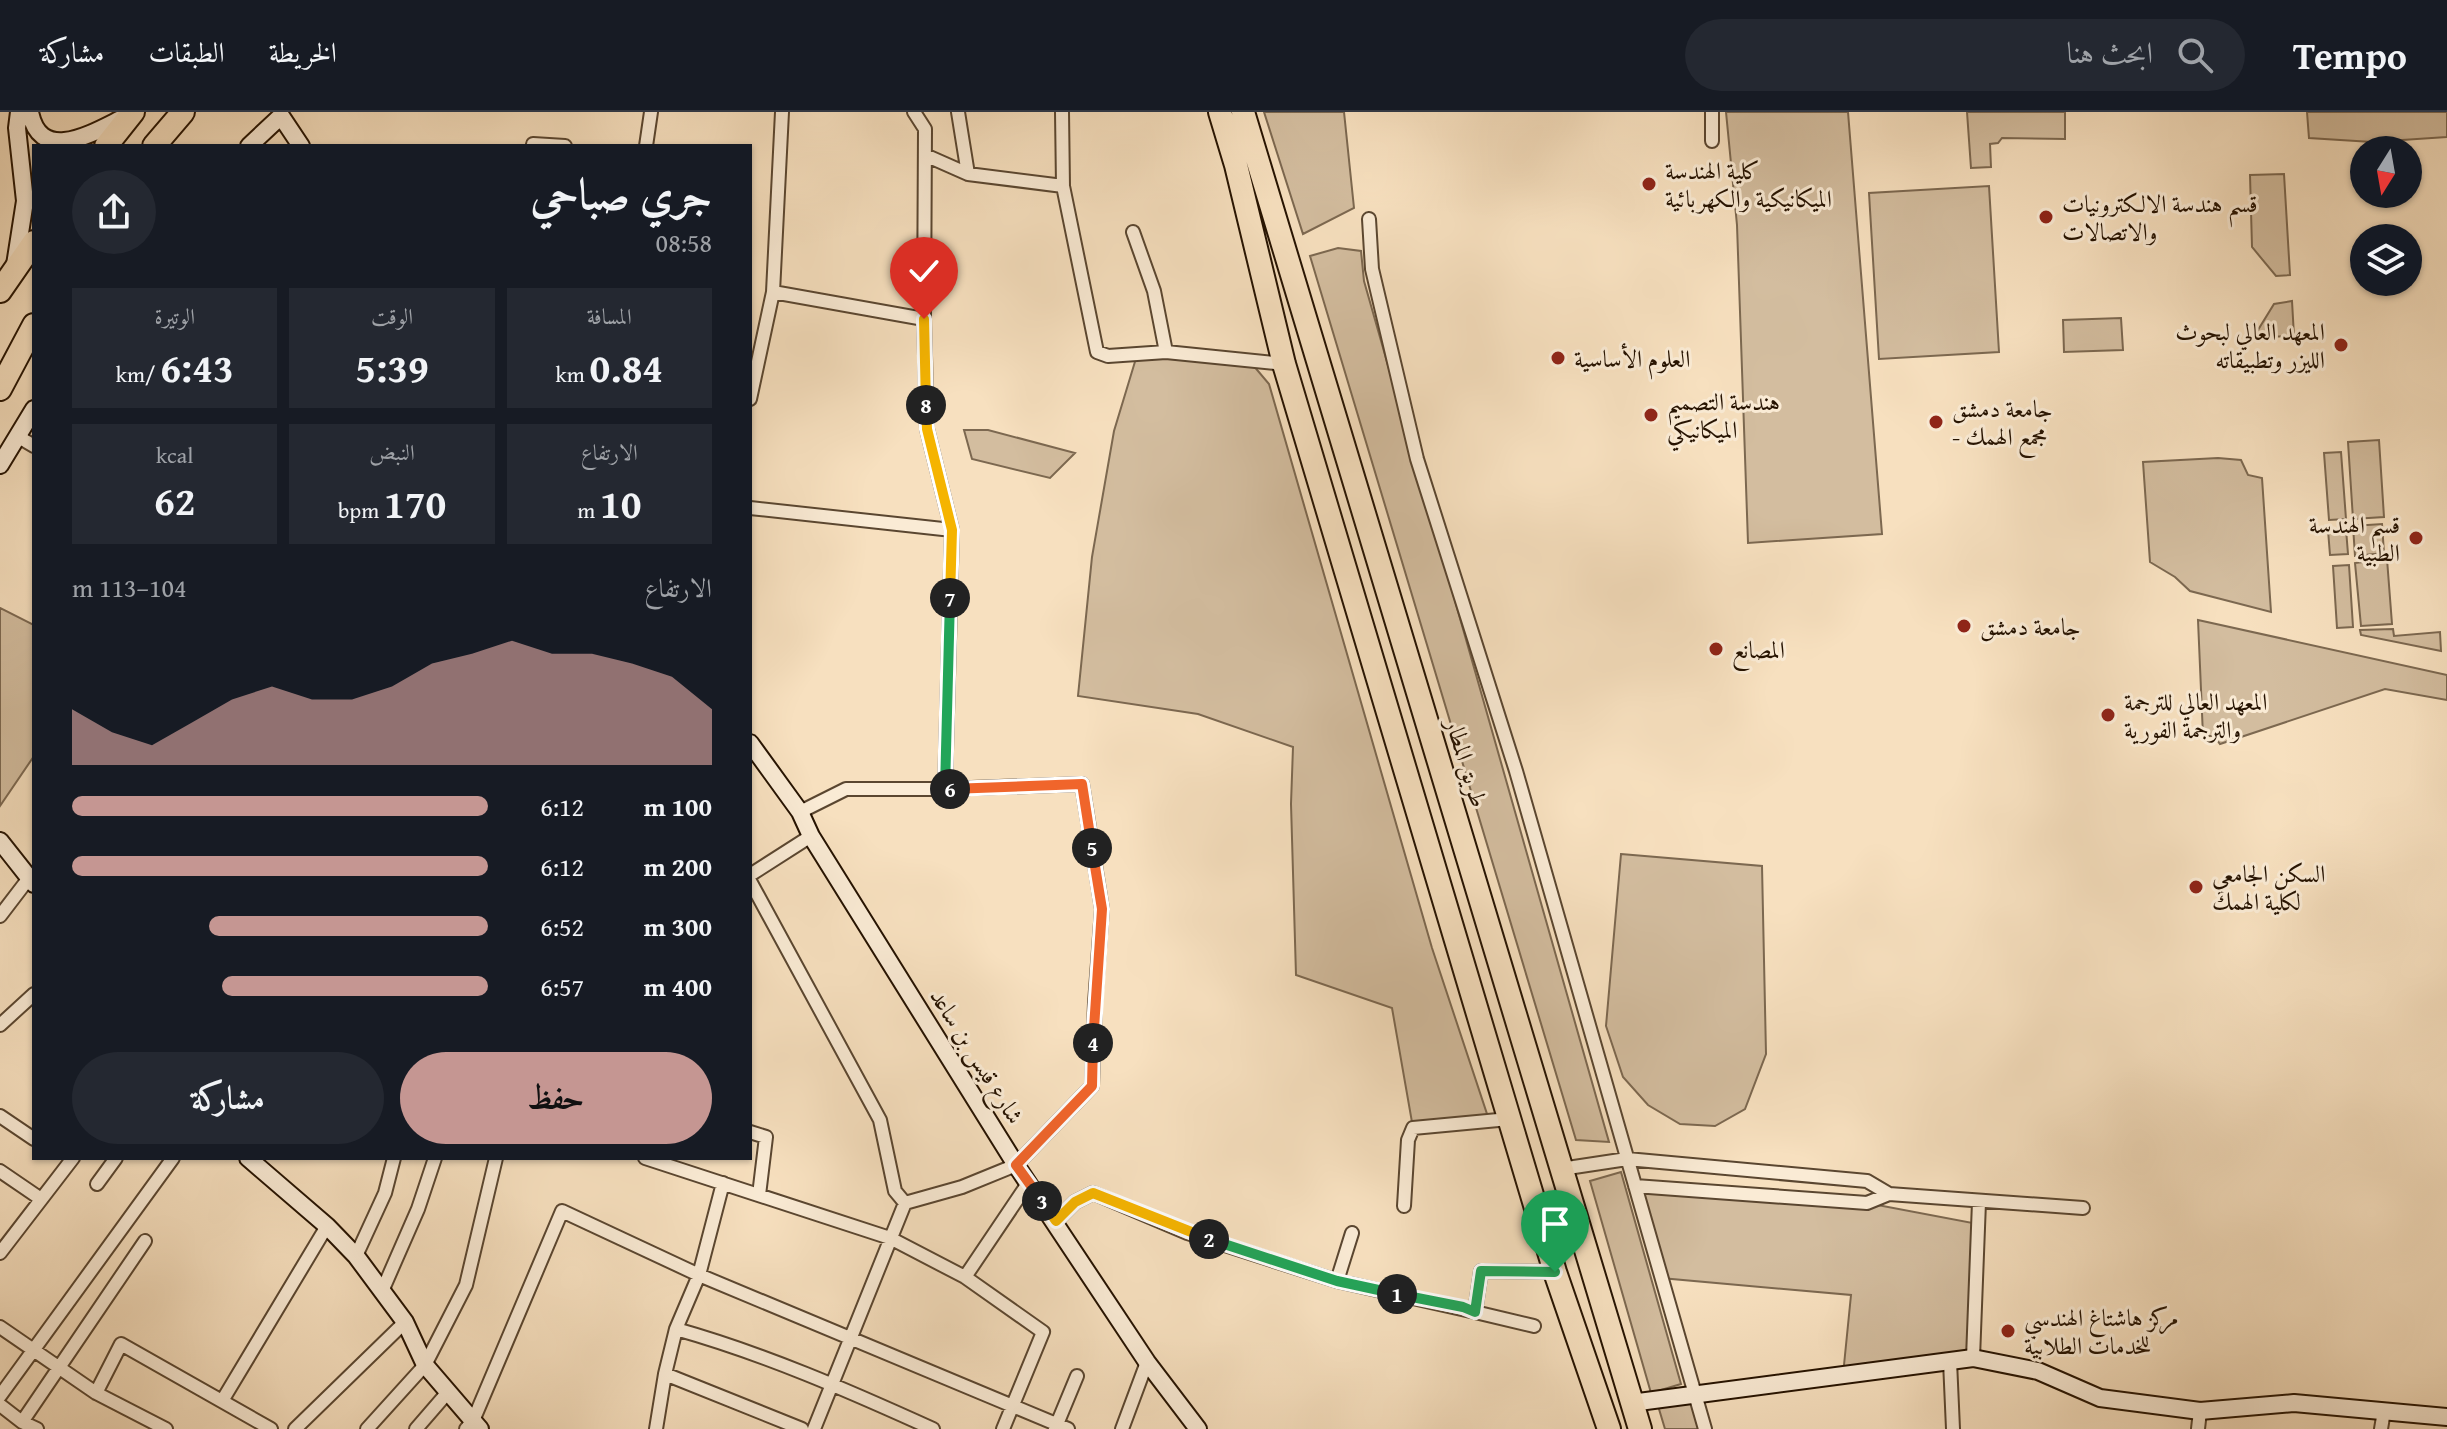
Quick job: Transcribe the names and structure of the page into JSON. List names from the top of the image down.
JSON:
{
  "streets": {
    "highway": ["طريق المطار"],
    "main road": ["شارع قيس بن ساعد"]
  },
  "places": [
    "كلية الهندسة الميكانيكية والكهربائية",
    "قسم هندسة الالكترونيات والاتصالات",
    "المعهد العالي لبحوث الليزر وتطبيقاته",
    "العلوم الأساسية",
    "هندسة التصميم الميكانيكي",
    "جامعة دمشق - مجمع الهمك",
    "قسم الهندسة الطبية",
    "جامعة دمشق",
    "المصانع",
    "المعهد العالي للترجمة والترجمة الفورية",
    "السكن الجامعي لكلية الهمك",
    "مركز هاشتاغ الهندسي للخدمات الطلابية"
  ],
  "north": "bottom",
  "page": {
    "header": "Tempo",
    "search": "ابحث هنا",
    "nav": ["الخريطة", "الطبقات", "مشاركة"],
    "heading": ["جري صباحي", "08:58"],
    "stats": [
      ["المسافة", "0.84 km"],
      ["الوقت", "5:39"],
      ["الوتيرة", "6:43 /km"],
      ["الارتفاع", "10 m"],
      ["النبض", "170 bpm"],
      ["kcal", "62"]
    ],
    "pins": [
      "8",
      "7",
      "6",
      "5",
      "4",
      "3",
      "2",
      "1"
    ],
    "chart": ["الارتفاع", "104–113 m"],
    "list": [
      {
        "name": "100 m",
        "note": "6:12"
      },
      {
        "name": "200 m",
        "note": "6:12"
      },
      {
        "name": "300 m",
        "note": "6:52"
      },
      {
        "name": "400 m",
        "note": "6:57"
      }
    ],
    "buttons": ["حفظ", "مشاركة"]
  }
}
